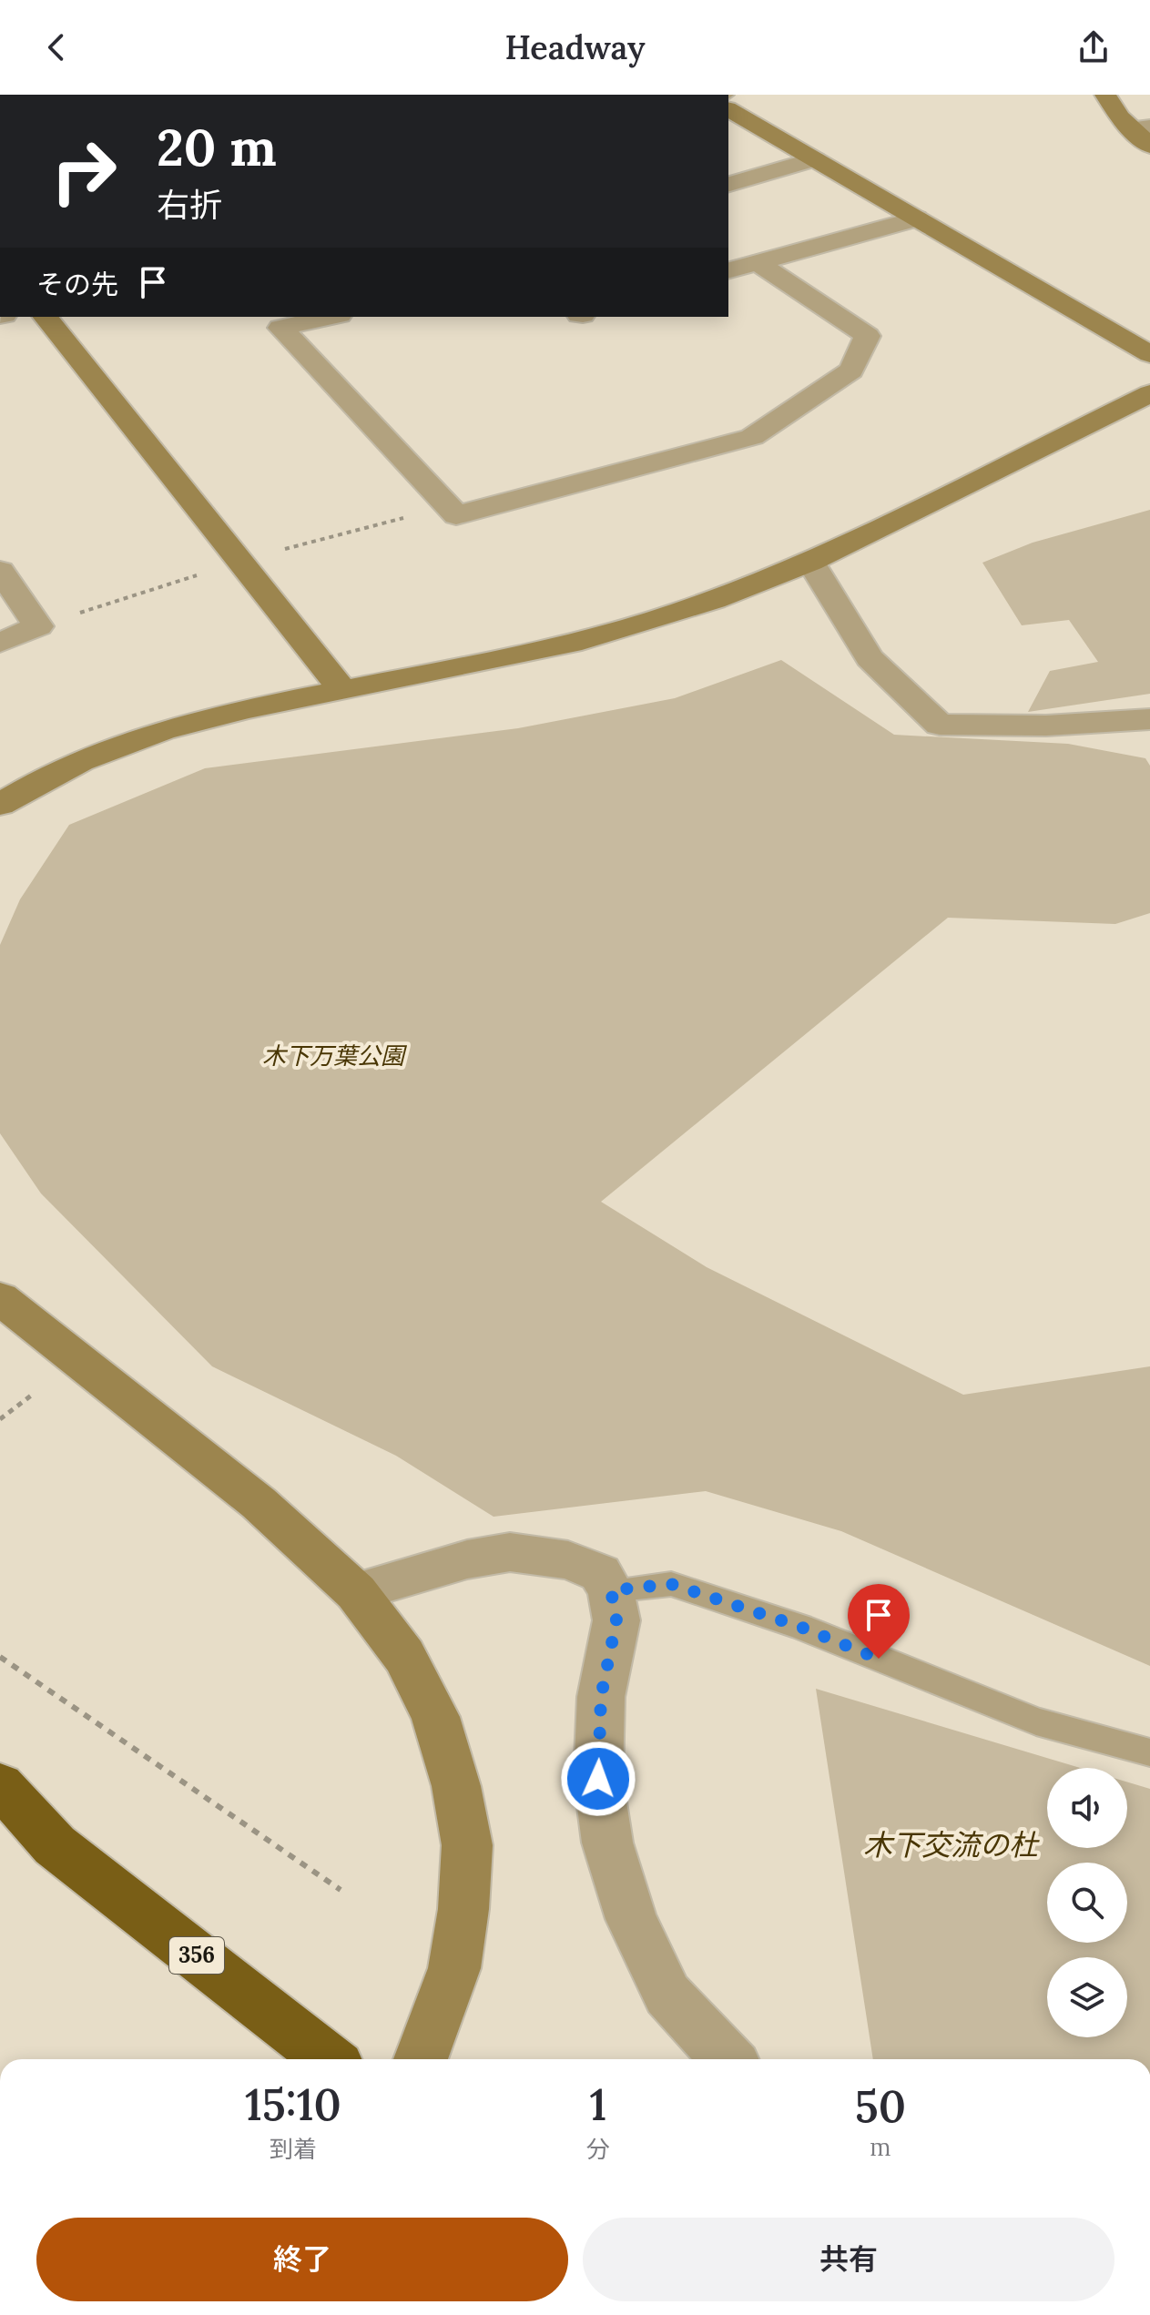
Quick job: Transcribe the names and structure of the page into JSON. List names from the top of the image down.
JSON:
{
  "streets": {
    "highway": ["356"]
  },
  "parks": ["木下万葉公園", "木下交流の杜"],
  "page": {
    "header": "Headway",
    "turn": ["20 m", "右折"],
    "then": "その先",
    "eta": [
      "15:10",
      "到着",
      "1",
      "分",
      "50",
      "m"
    ],
    "buttons": ["終了", "共有"]
  }
}
